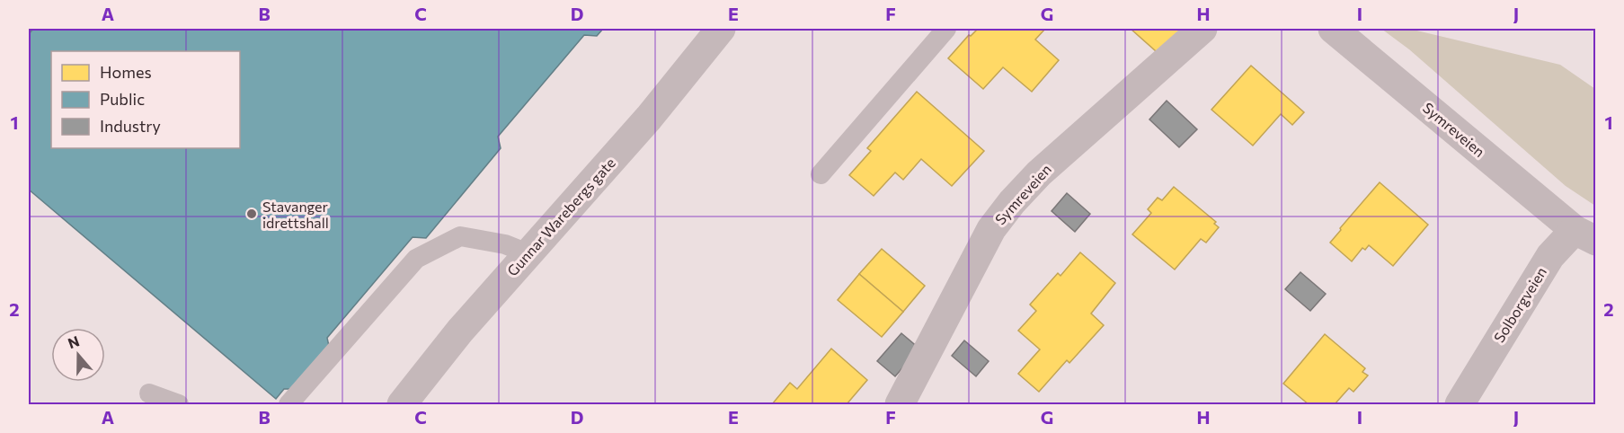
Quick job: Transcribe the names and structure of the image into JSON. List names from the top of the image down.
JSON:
{
  "streets": {
    "street": ["Symreveien", "Gunnar Warebergs gate", "Solborgveien"]
  },
  "crossings": [
    ["Symreveien", "Solborgveien"]
  ],
  "places": ["Stavanger idrettshall"],
  "legend": ["Homes", "Public", "Industry"],
  "north": "top",
  "grid": {
    "columns": [
      "A",
      "B",
      "C",
      "D",
      "E",
      "F",
      "G",
      "H",
      "I",
      "J"
    ],
    "rows": ["1", "2"]
  }
}
